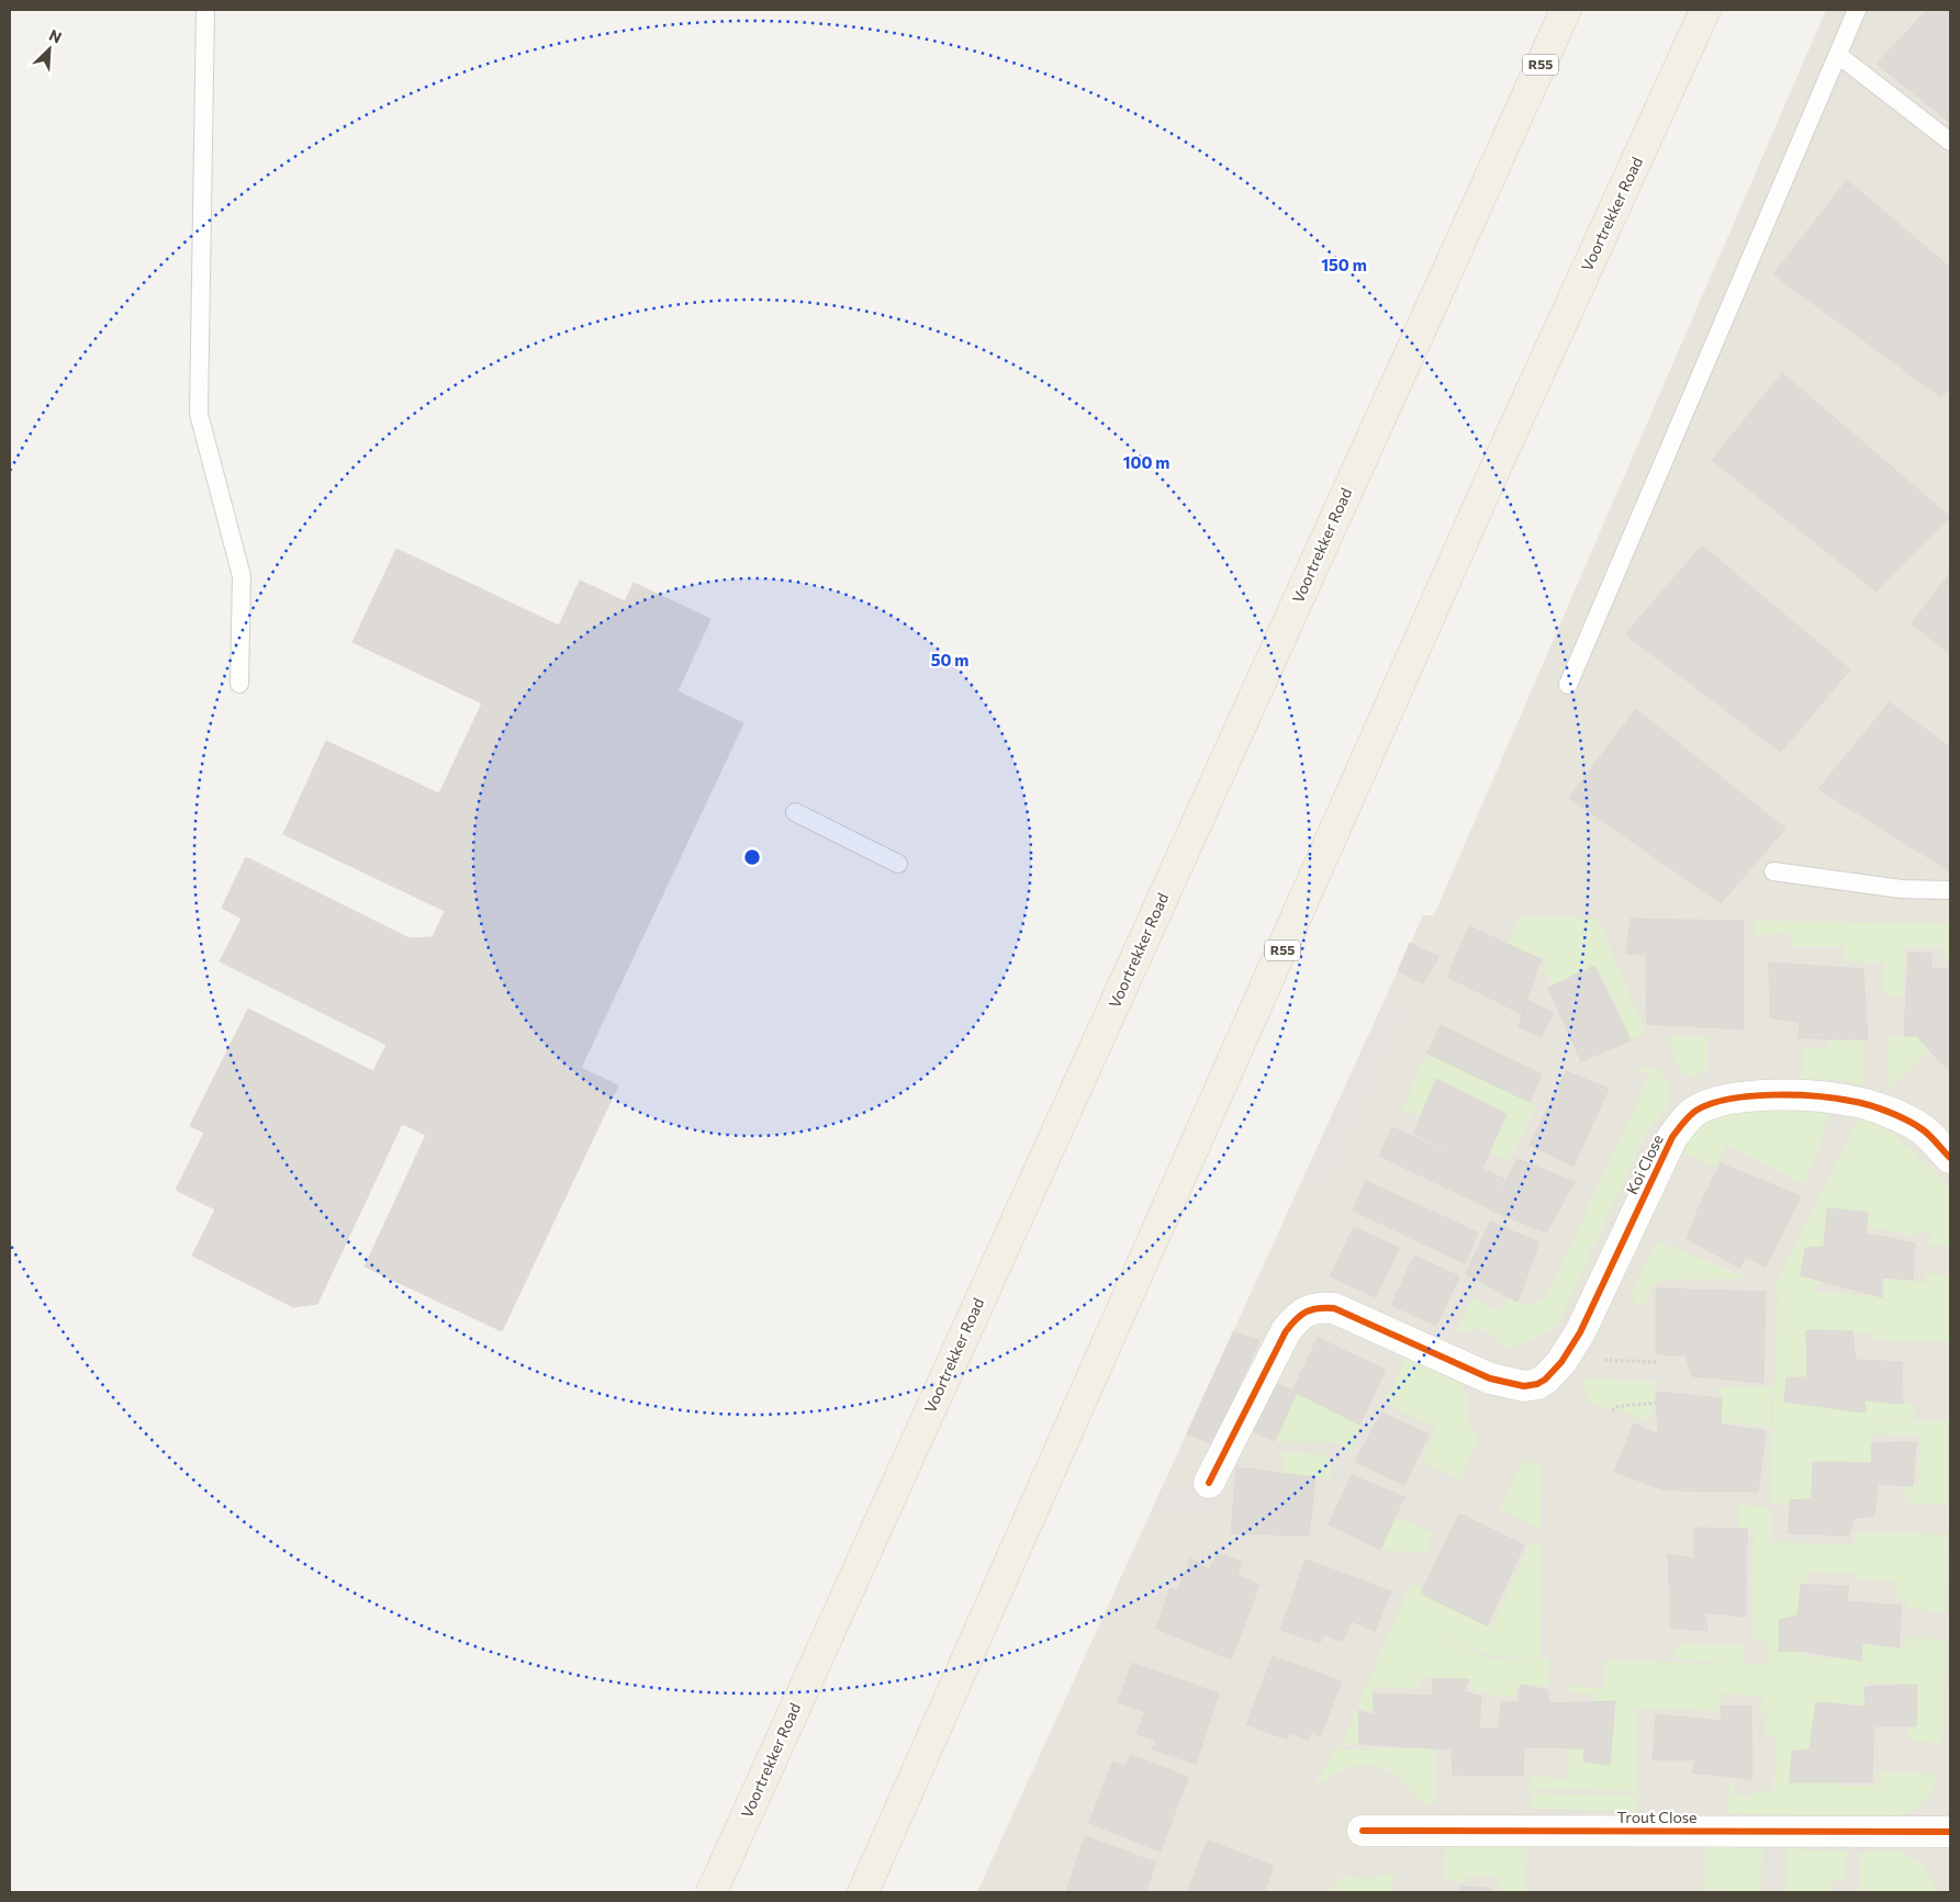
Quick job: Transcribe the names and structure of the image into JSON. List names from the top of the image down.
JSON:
{
  "streets": {
    "main road": ["R55", "Voortrekker Road"],
    "street": ["Koi Close", "Trout Close"]
  },
  "north": "top right",
  "rings": ["150 m", "100 m", "50 m"]
}
